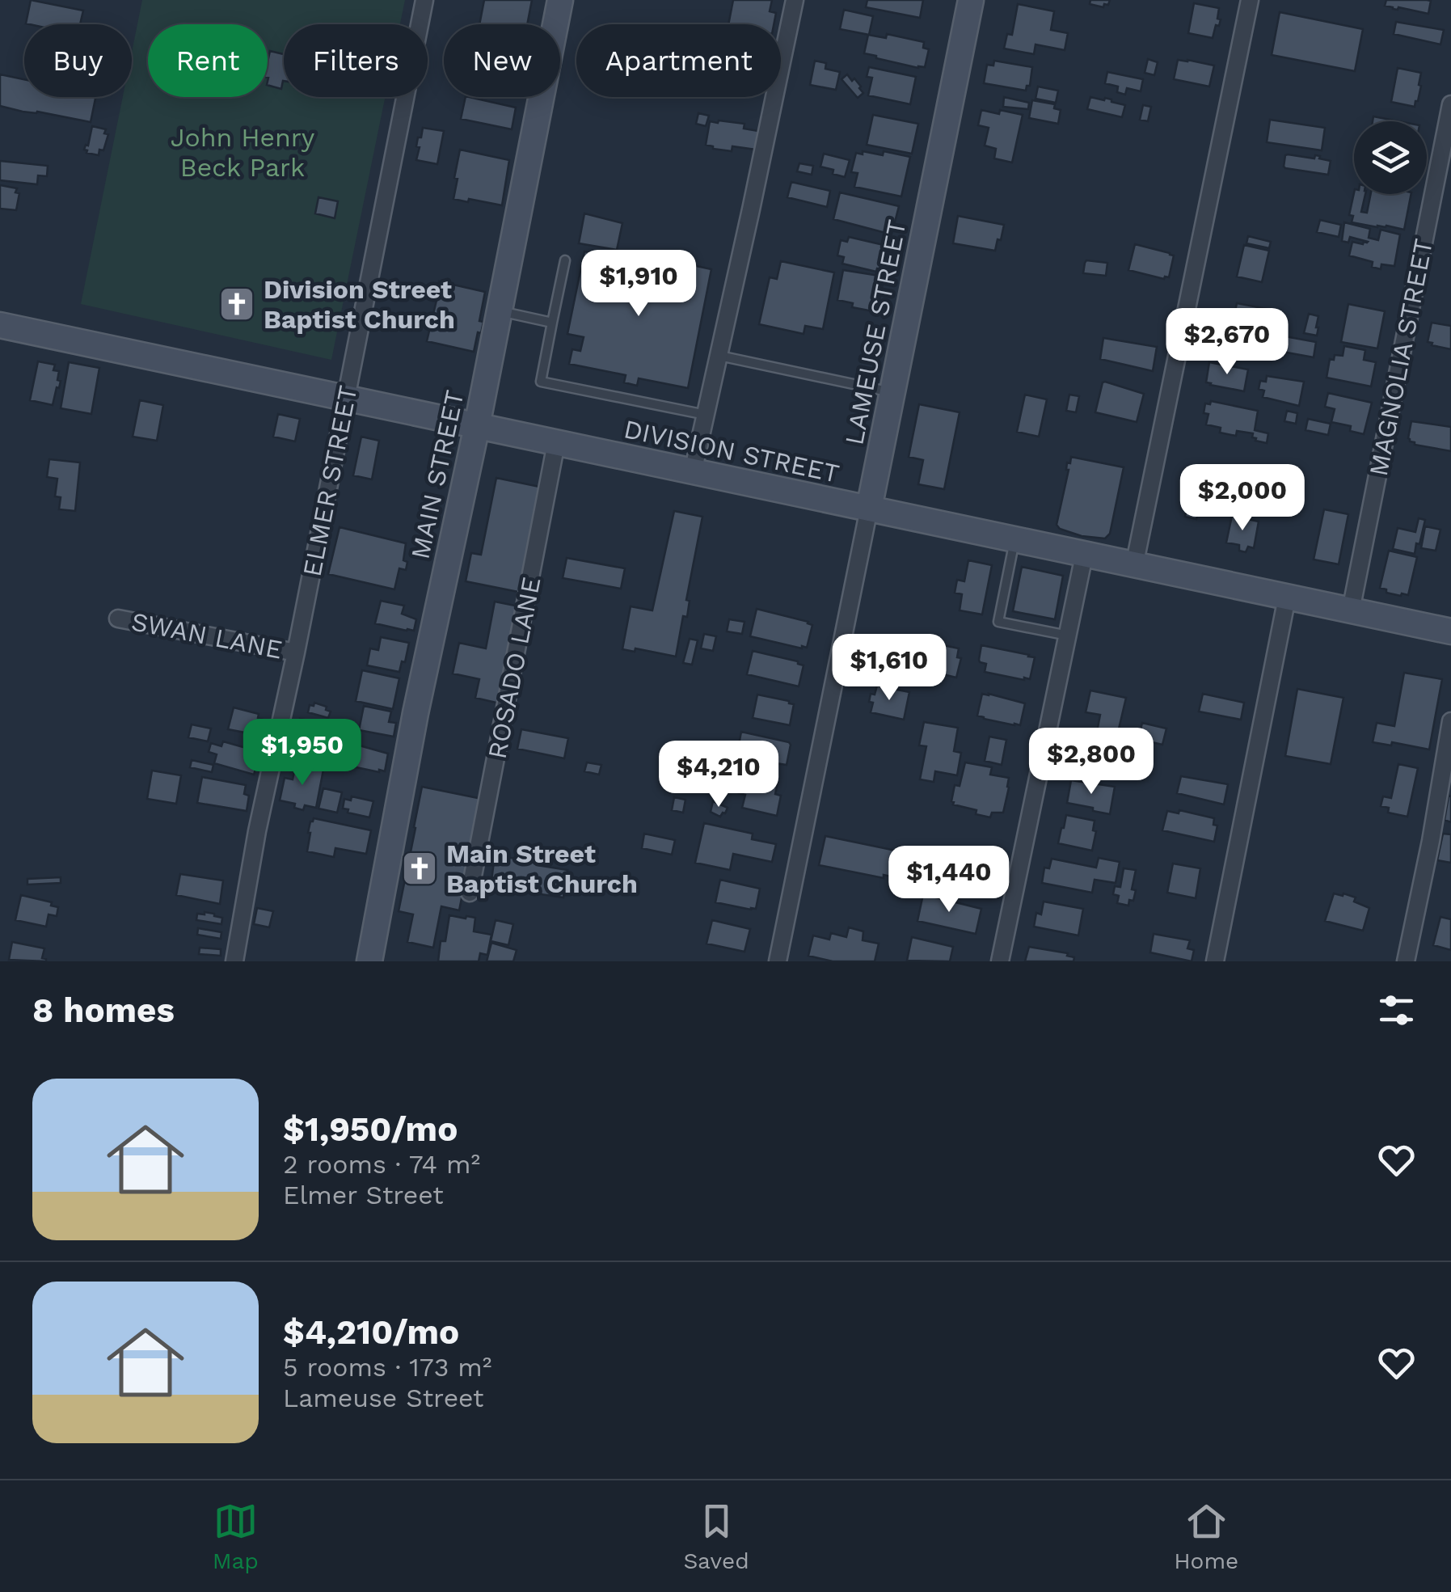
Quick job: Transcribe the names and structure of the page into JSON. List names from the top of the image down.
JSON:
{
  "streets": {
    "street": [
      "LAMEUSE STREET",
      "MAGNOLIA STREET",
      "DIVISION STREET",
      "MAIN STREET",
      "ELMER STREET",
      "SWAN LANE",
      "ROSADO LANE"
    ]
  },
  "crossings": [
    ["LAMEUSE STREET", "DIVISION STREET"],
    ["MAGNOLIA STREET", "DIVISION STREET"],
    ["DIVISION STREET", "MAIN STREET"],
    ["DIVISION STREET", "ELMER STREET"],
    ["DIVISION STREET", "ROSADO LANE"],
    ["ELMER STREET", "SWAN LANE"]
  ],
  "parks": ["John Henry Beck Park"],
  "places": {
    "church": ["Division Street Baptist Church", "Main Street Baptist Church"]
  },
  "page": {
    "chip": [
      "Buy",
      "Rent",
      "Filters",
      "New",
      "Apartment"
    ],
    "price": [
      "$1,910",
      "$2,670",
      "$2,000",
      "$1,610",
      "$1,950",
      "$2,800",
      "$4,210",
      "$1,440"
    ],
    "heading": "8 homes",
    "list": [
      {
        "name": "$1,950/mo",
        "note": "2 rooms · 74 m² · Elmer Street"
      },
      {
        "name": "$4,210/mo",
        "note": "5 rooms · 173 m² · Lameuse Street"
      }
    ],
    "tabs": ["Map", "Saved", "Home"]
  }
}
